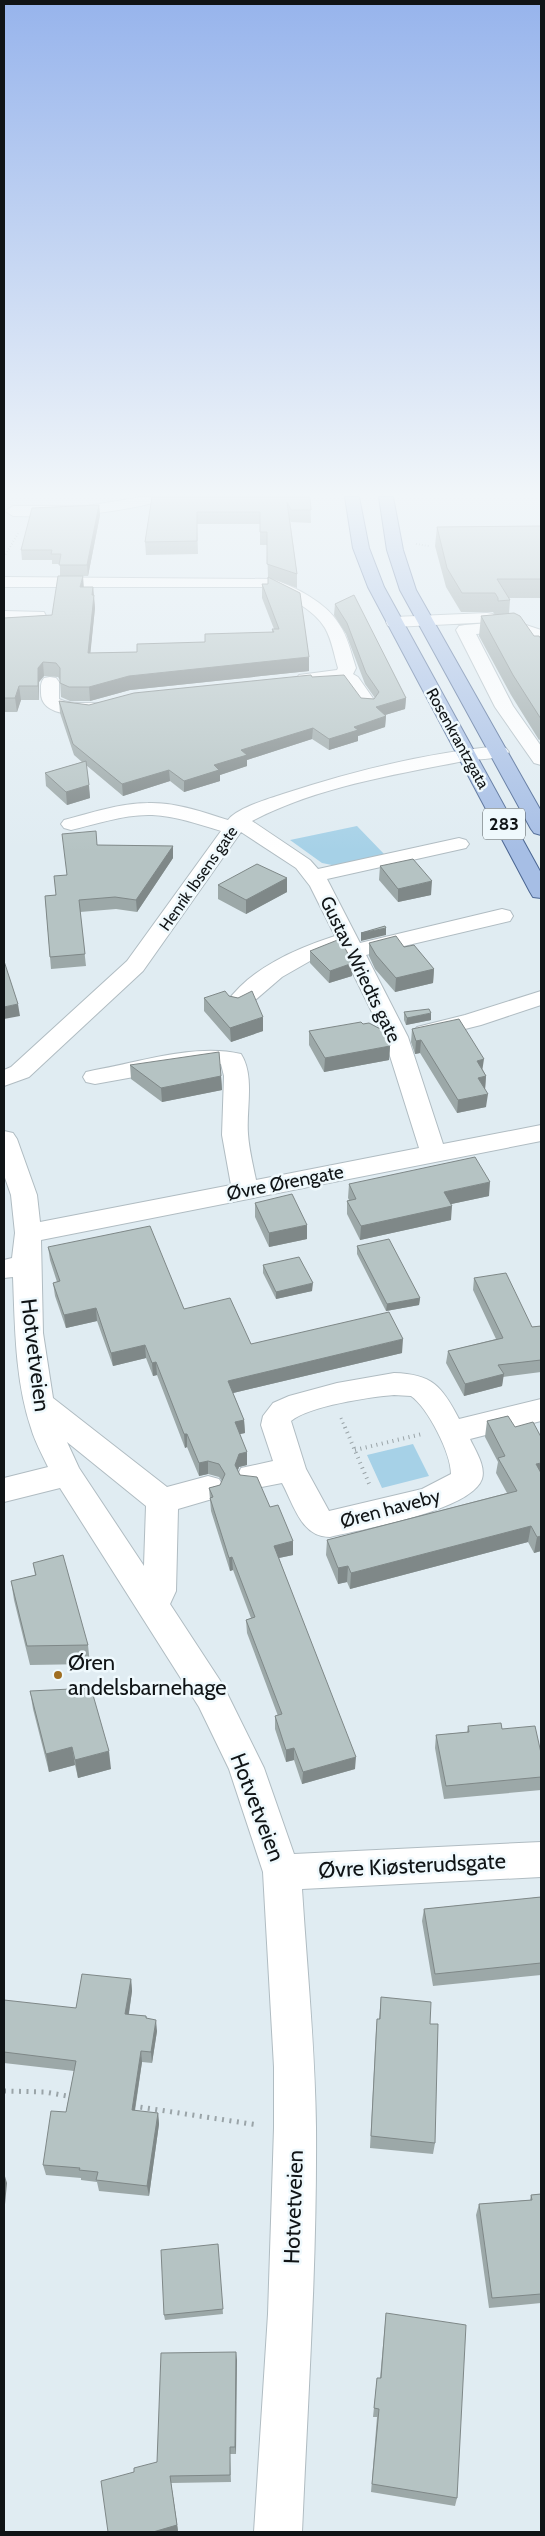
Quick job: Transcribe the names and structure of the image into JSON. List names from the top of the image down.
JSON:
{
  "streets": {
    "main road": ["Rosenkrantzgata", "283"],
    "street": [
      "Henrik Ibsens gate",
      "Gustav Wriedts gate",
      "Øvre Ørengate",
      "Hotvetveien",
      "Øren haveby",
      "Øvre Kiøsterudsgate"
    ]
  },
  "crossings": [
    ["Rosenkrantzgata", "Henrik Ibsens gate"],
    ["Henrik Ibsens gate", "Gustav Wriedts gate"],
    ["Gustav Wriedts gate", "Øvre Ørengate"],
    ["Øvre Ørengate", "Hotvetveien"],
    ["Hotvetveien", "Øvre Kiøsterudsgate"]
  ],
  "places": ["Øren andelsbarnehage"]
}
